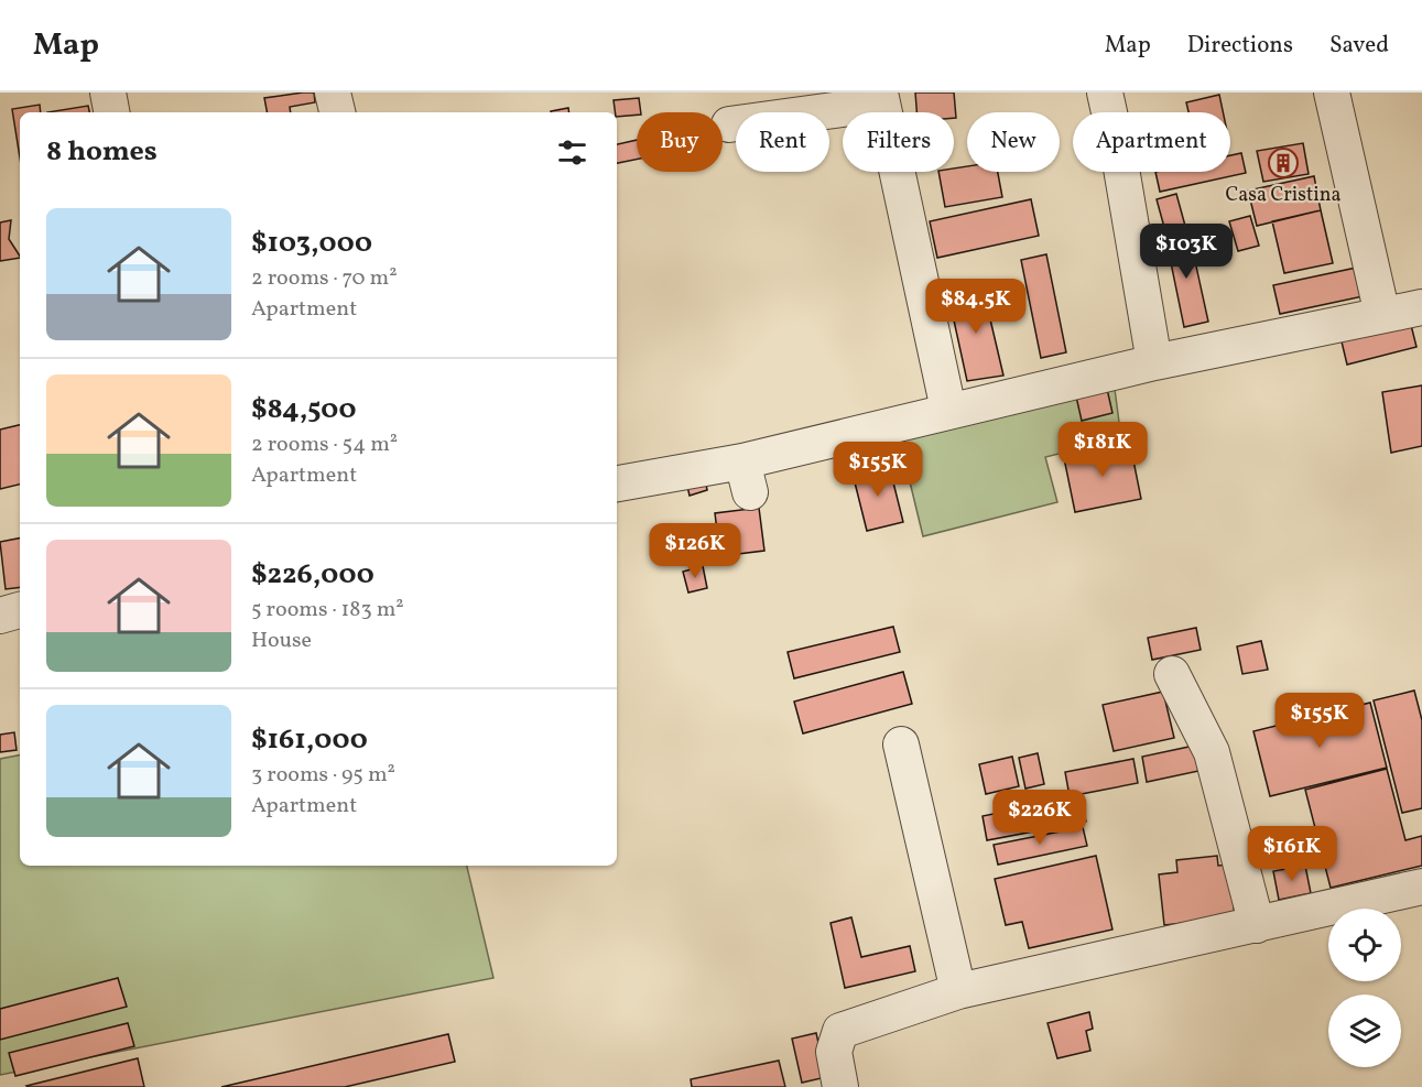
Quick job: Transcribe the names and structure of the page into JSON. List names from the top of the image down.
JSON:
{
  "places": {
    "building": ["Casa Cristina"]
  },
  "page": {
    "header": "Map",
    "nav": ["Map", "Directions", "Saved"],
    "chip": [
      "Buy",
      "Rent",
      "Filters",
      "New",
      "Apartment"
    ],
    "heading": "8 homes",
    "list": [
      {
        "name": "$103,000",
        "note": "2 rooms · 70 m² · Apartment"
      },
      {
        "name": "$84,500",
        "note": "2 rooms · 54 m² · Apartment"
      },
      {
        "name": "$226,000",
        "note": "5 rooms · 183 m² · House"
      },
      {
        "name": "$161,000",
        "note": "3 rooms · 95 m² · Apartment"
      }
    ],
    "price": [
      "$103K",
      "$84.5K",
      "$181K",
      "$155K",
      "$126K",
      "$155K",
      "$226K",
      "$161K"
    ]
  }
}
